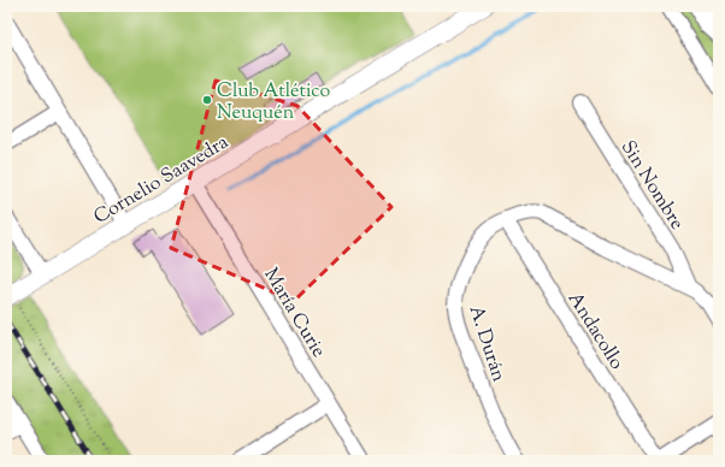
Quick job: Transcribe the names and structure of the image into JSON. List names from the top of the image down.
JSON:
{
  "streets": {
    "main road": ["Cornelio Saavedra"],
    "street": [
      "Sin Nombre",
      "María Curie",
      "Andacollo",
      "A. Durán"
    ]
  },
  "crossings": [
    ["Cornelio Saavedra", "María Curie"],
    ["Sin Nombre", "A. Durán"],
    ["Andacollo", "A. Durán"]
  ],
  "places": ["Club Atlético Neuquén"]
}
